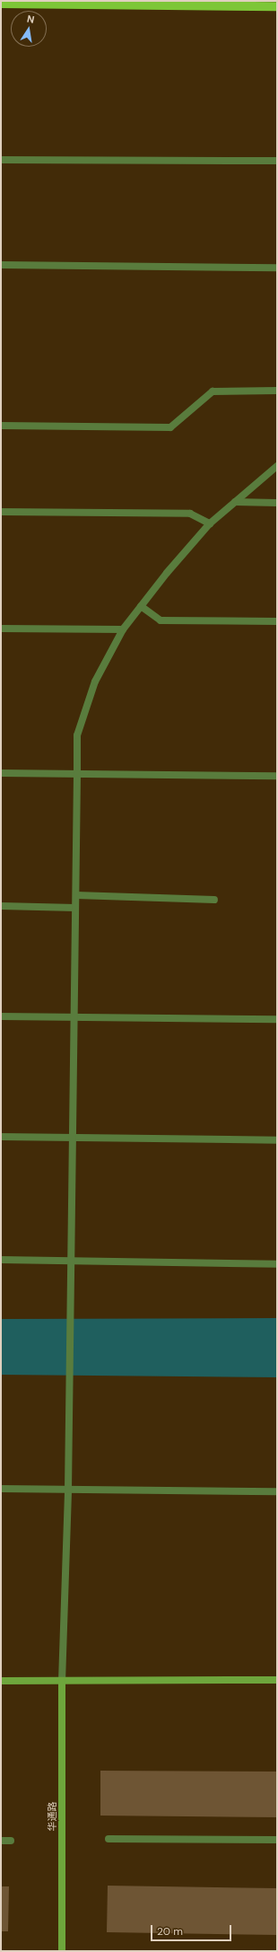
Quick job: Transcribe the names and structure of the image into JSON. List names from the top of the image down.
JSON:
{
  "streets": {
    "street": ["华通路"]
  },
  "scale_bar": "20 m",
  "north": "top"
}
